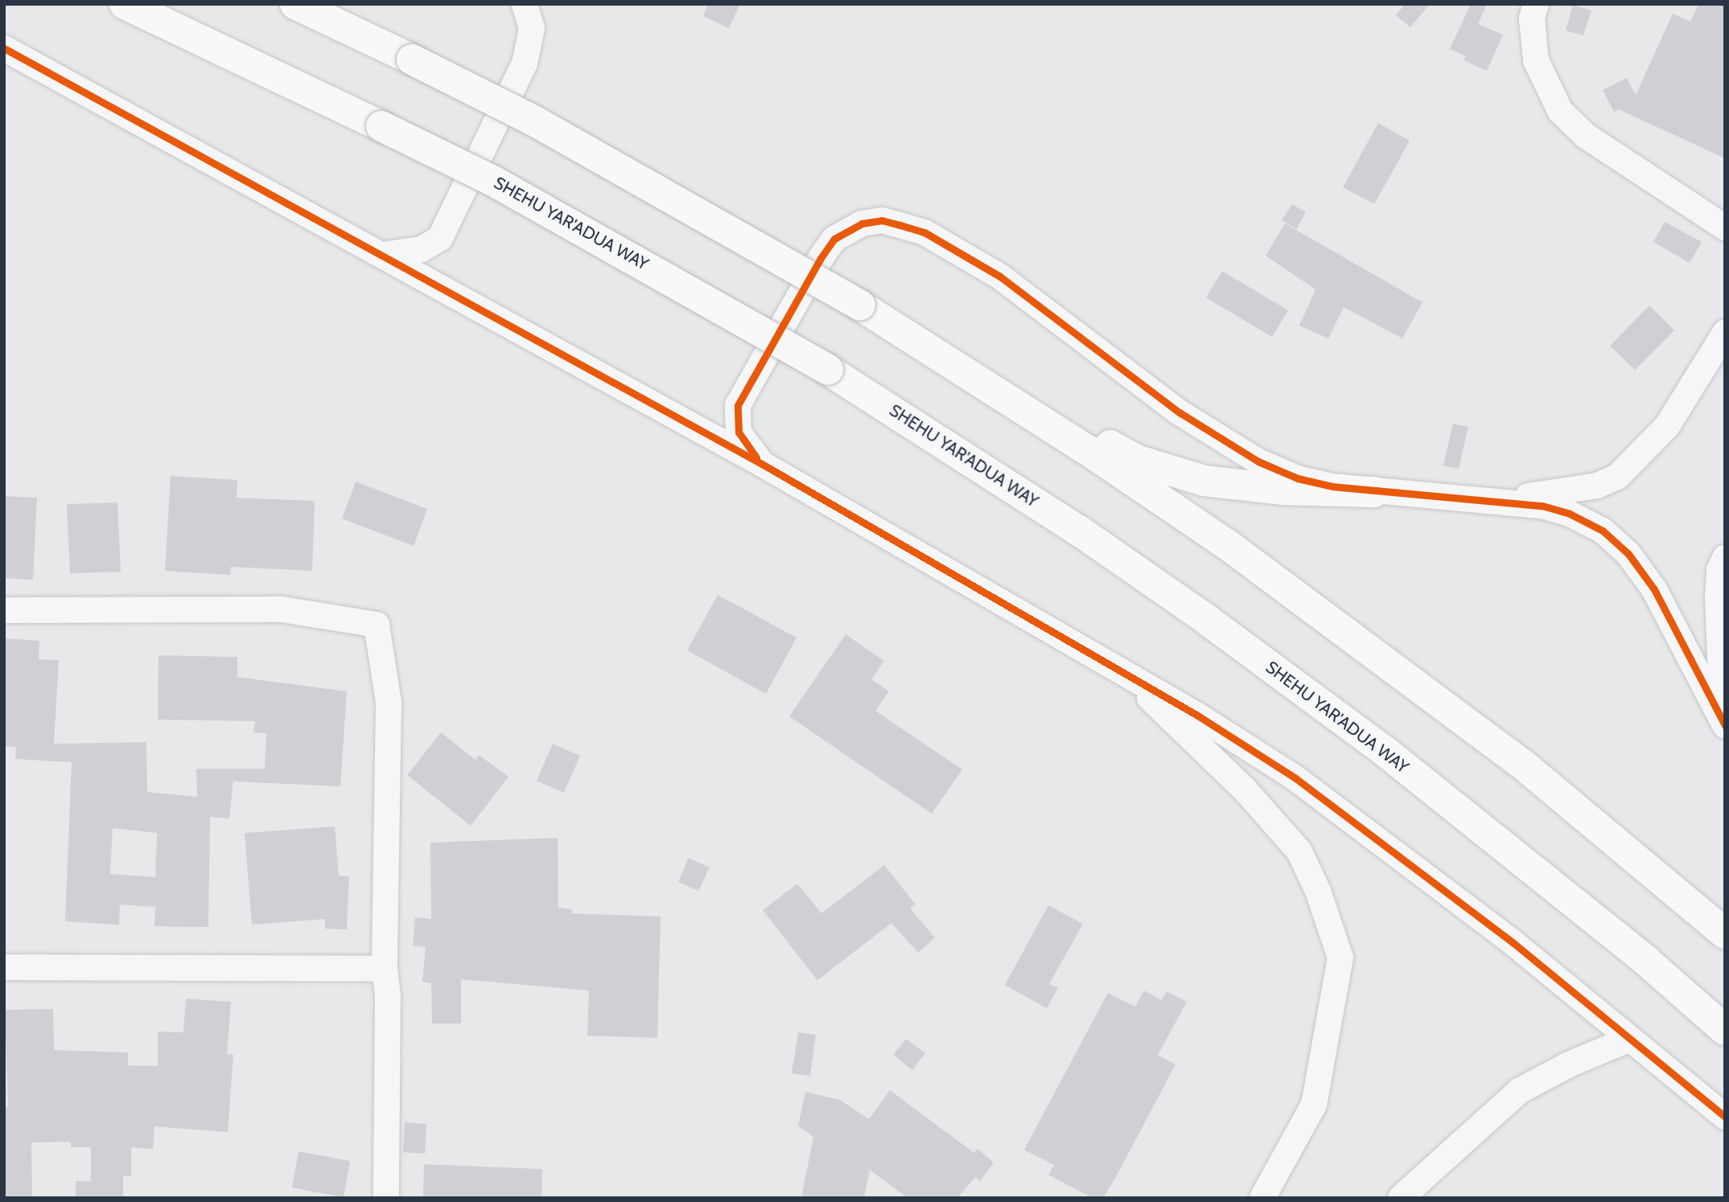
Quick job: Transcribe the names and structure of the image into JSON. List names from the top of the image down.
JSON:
{
  "streets": {
    "highway": ["SHEHU YAR'ADUA WAY"]
  }
}
